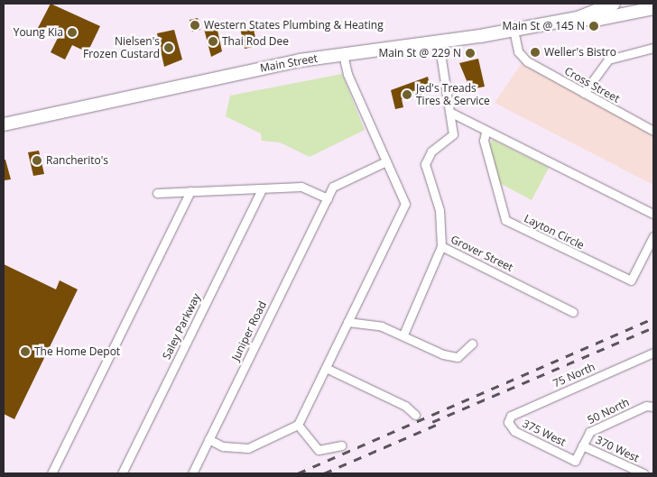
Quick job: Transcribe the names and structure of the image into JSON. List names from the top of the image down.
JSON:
{
  "streets": {
    "main road": ["Main Street"],
    "street": [
      "Cross Street",
      "Layton Circle",
      "Grover Street",
      "Saley Parkway",
      "Juniper Road",
      "75 North",
      "50 North",
      "375 West",
      "370 West"
    ]
  },
  "crossings": [
    ["Main Street", "Cross Street"],
    ["75 North", "375 West"],
    ["50 North", "375 West"],
    ["50 North", "370 West"]
  ],
  "places": [
    "Western States Plumbing & Heating",
    "Main St @ 145 N",
    "Young Kia",
    "Thai Rod Dee",
    "Nielsen's Frozen Custard",
    "Weller's Bistro",
    "Main St @ 229 N",
    "Jed's Treads Tires & Service",
    "Rancherito's",
    "The Home Depot"
  ]
}
